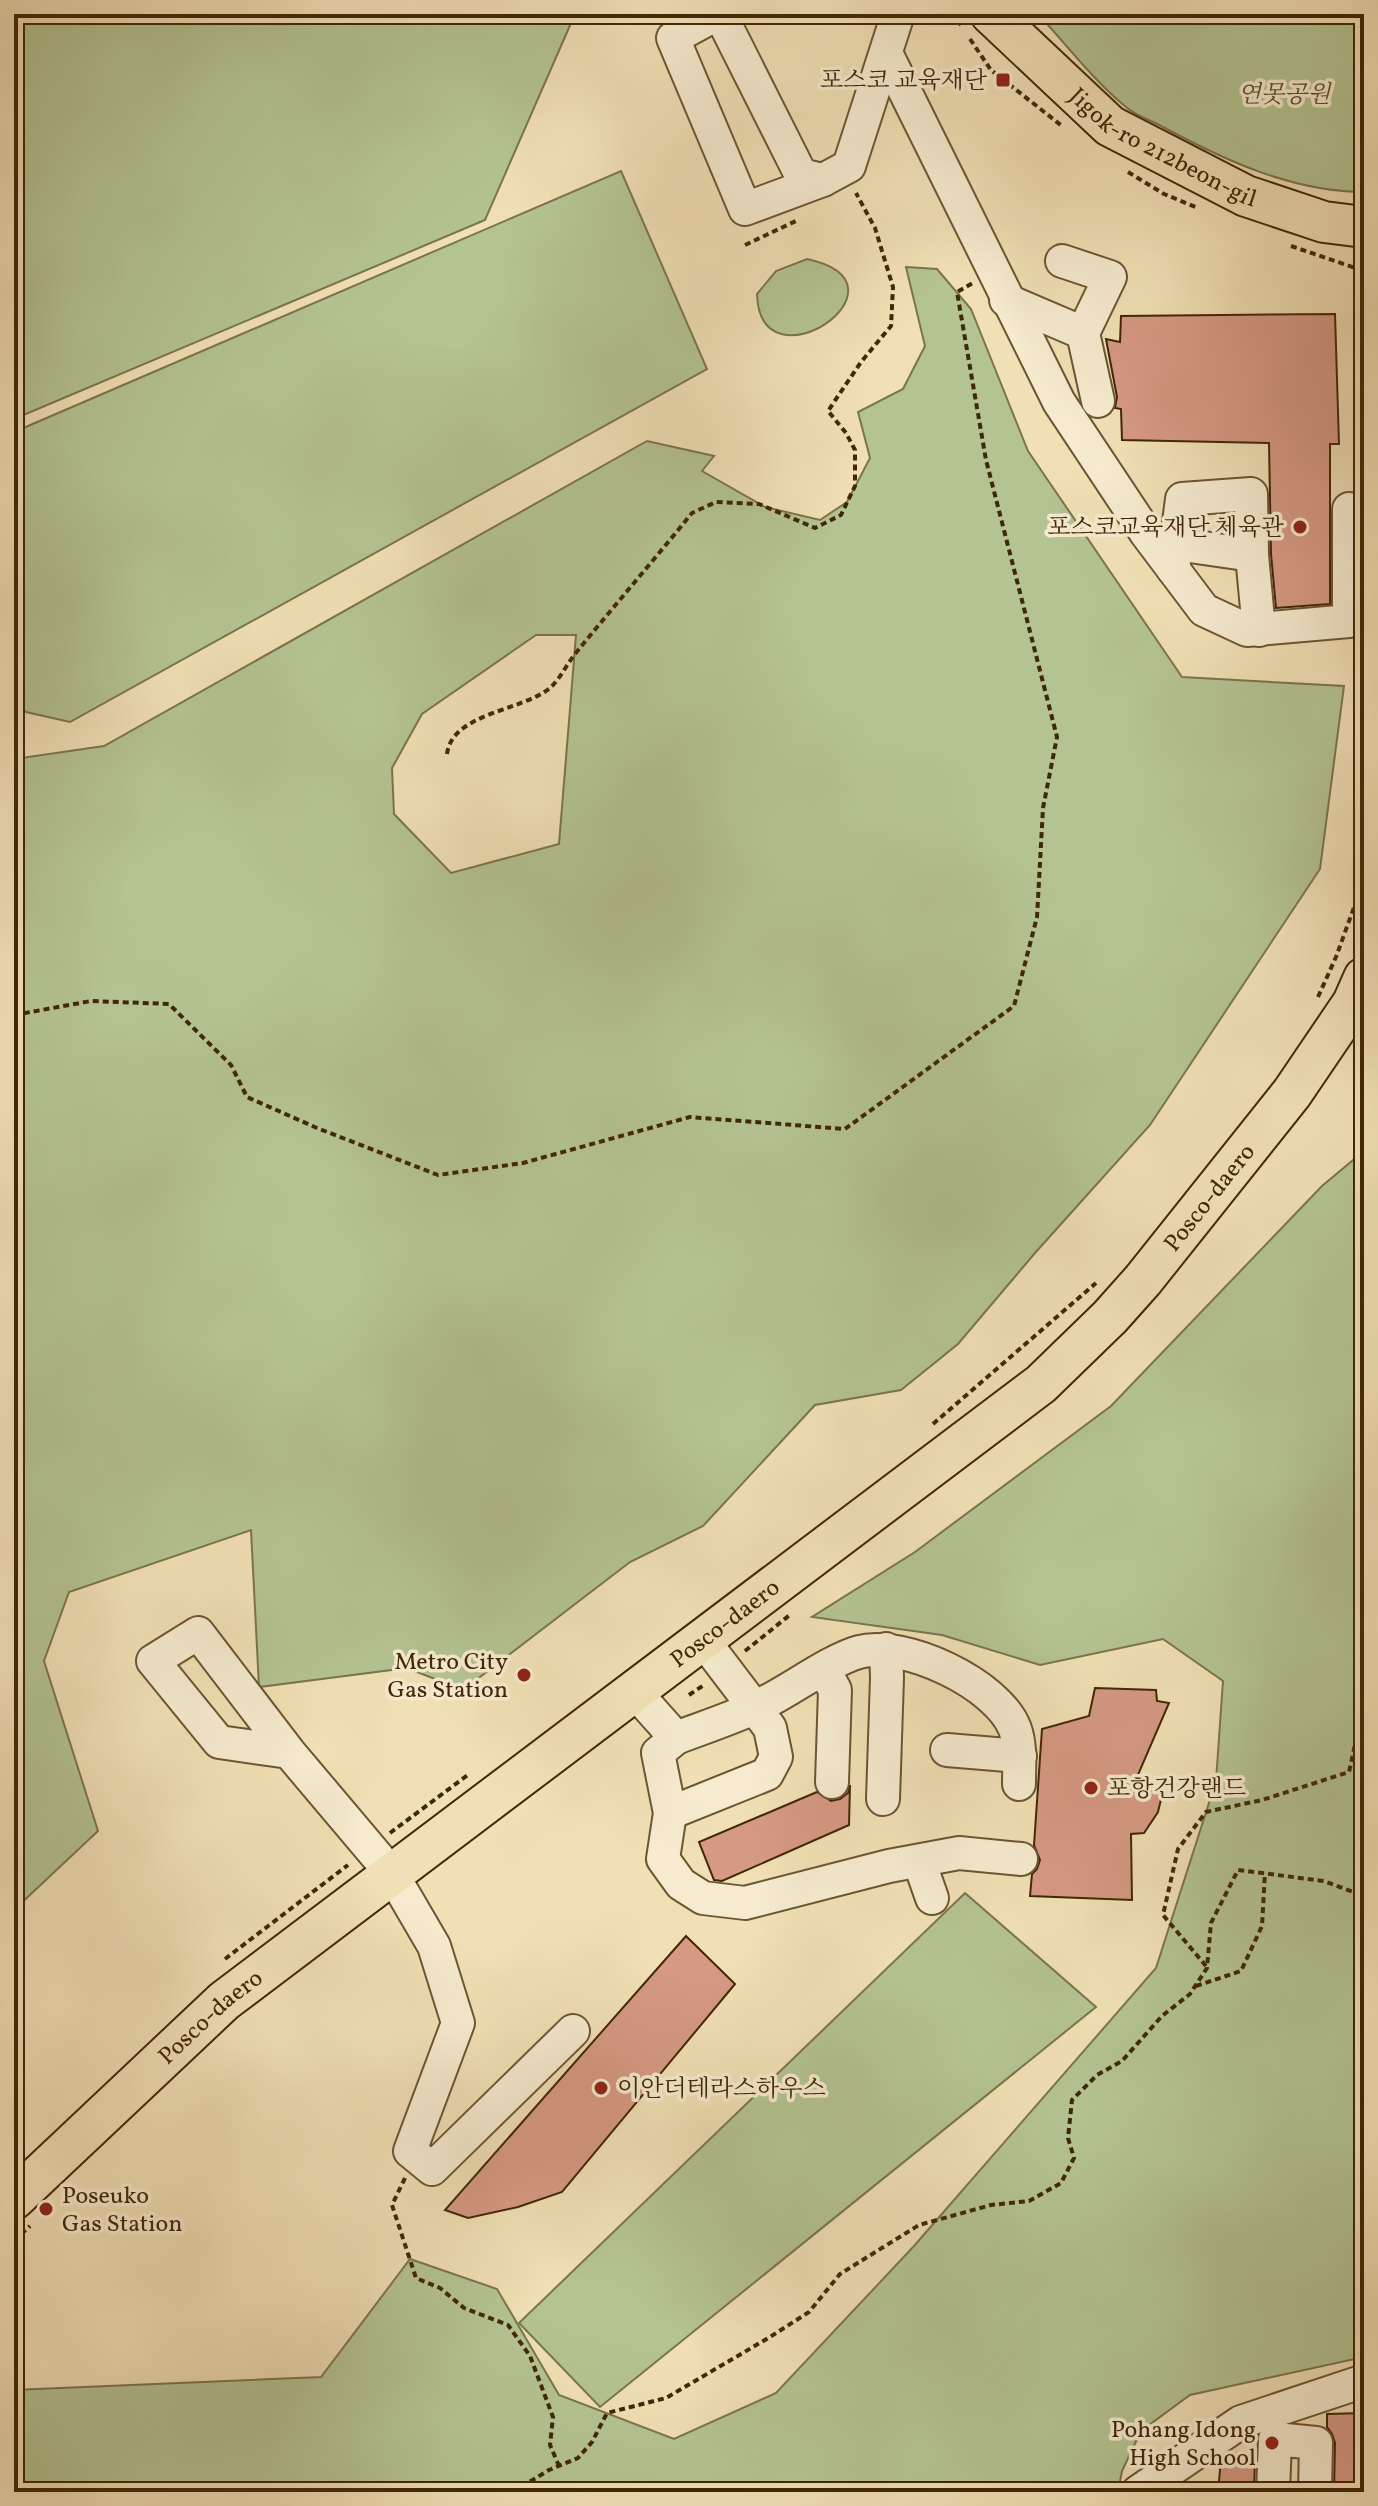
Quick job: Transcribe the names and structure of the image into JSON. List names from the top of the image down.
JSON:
{
  "streets": {
    "main road": ["Jigok-ro 212beon-gil", "Posco-daero"]
  },
  "parks": ["연못공원"],
  "places": {
    "transit": ["포스코 교육재단"],
    "other": [
      "포스코교육재단 체육관",
      "Metro City Gas Station",
      "포항건강랜드",
      "이안더테라스하우스",
      "Poseuko Gas Station",
      "Pohang Idong High School"
    ]
  }
}
